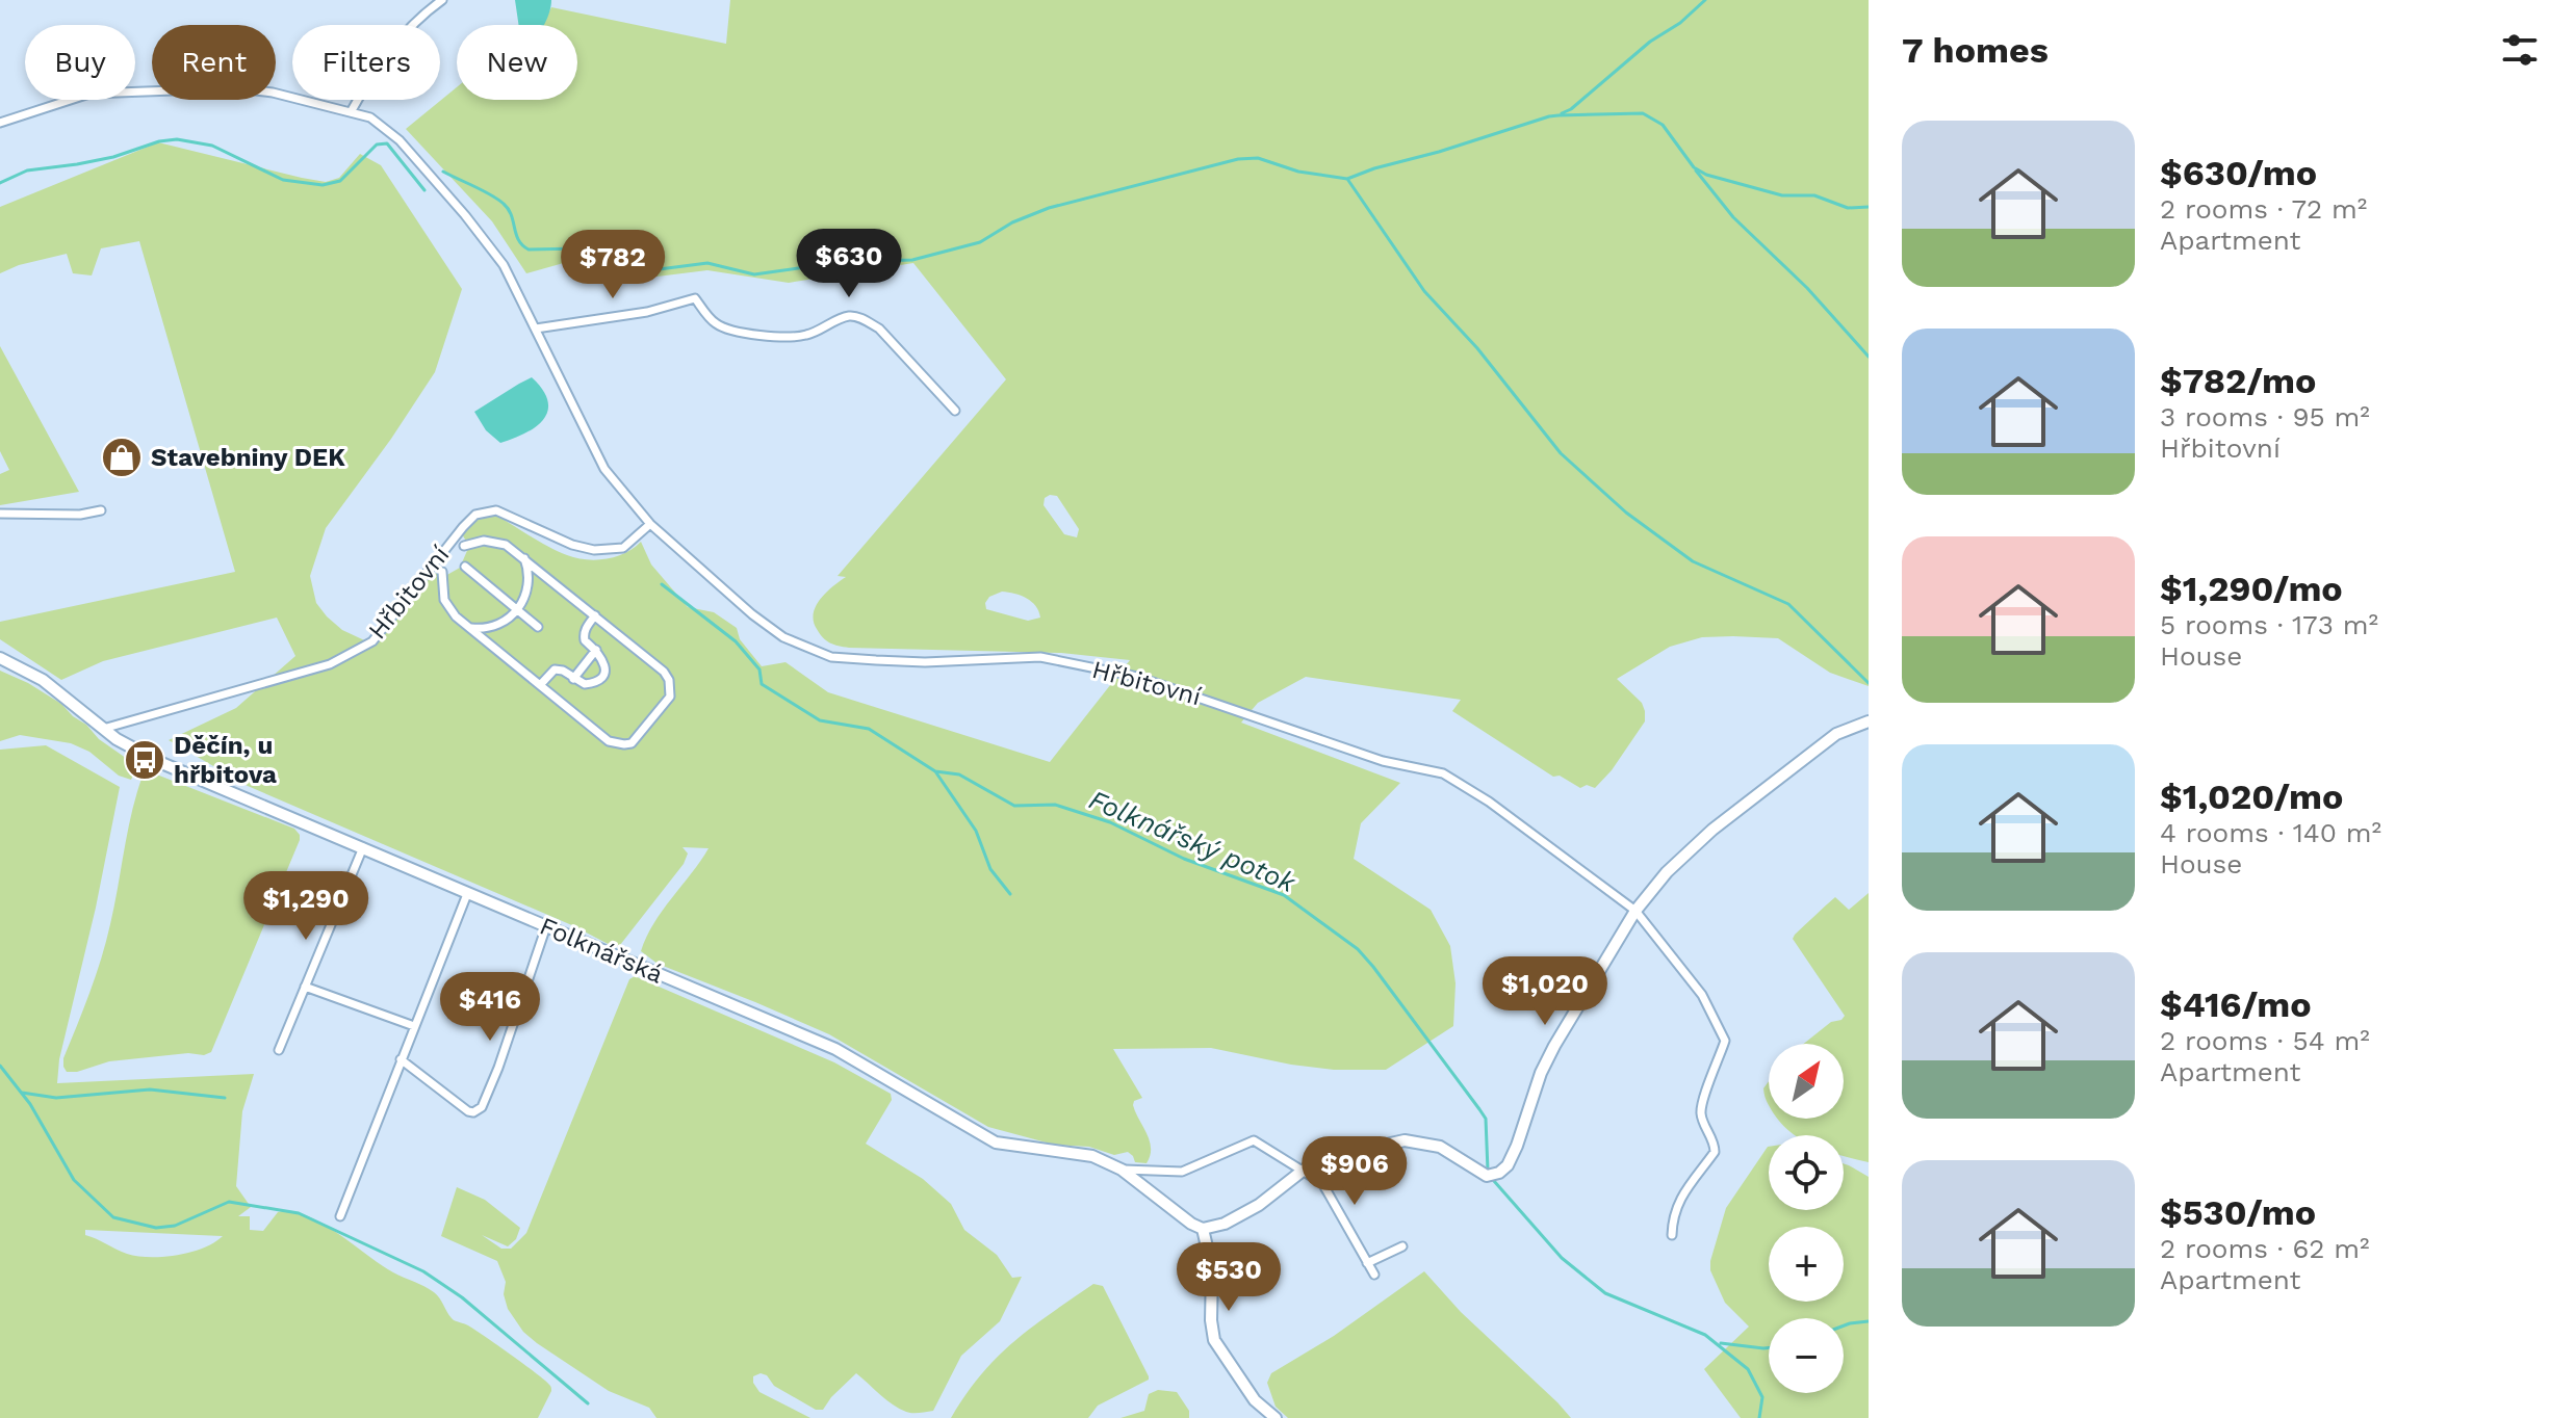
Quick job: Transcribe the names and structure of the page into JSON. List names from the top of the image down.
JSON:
{
  "streets": {
    "street": ["Hřbitovní", "Folknářská"]
  },
  "crossings": [
    ["Hřbitovní", "Folknářská"]
  ],
  "water": ["Folknářský potok"],
  "places": {
    "shop": ["Stavebniny DEK"],
    "bus stop": ["Děčín, u hřbitova"]
  },
  "north": "top right",
  "page": {
    "heading": "7 homes",
    "chip": [
      "Buy",
      "Rent",
      "Filters",
      "New"
    ],
    "list": [
      {
        "name": "$630/mo",
        "note": "2 rooms · 72 m² · Apartment"
      },
      {
        "name": "$782/mo",
        "note": "3 rooms · 95 m² · Hřbitovní"
      },
      {
        "name": "$1,290/mo",
        "note": "5 rooms · 173 m² · House"
      },
      {
        "name": "$1,020/mo",
        "note": "4 rooms · 140 m² · House"
      },
      {
        "name": "$416/mo",
        "note": "2 rooms · 54 m² · Apartment"
      },
      {
        "name": "$530/mo",
        "note": "2 rooms · 62 m² · Apartment"
      }
    ],
    "price": [
      "$630",
      "$782",
      "$1,290",
      "$1,020",
      "$416",
      "$906",
      "$530"
    ],
    "map_buttons": ["+", "−"]
  }
}
